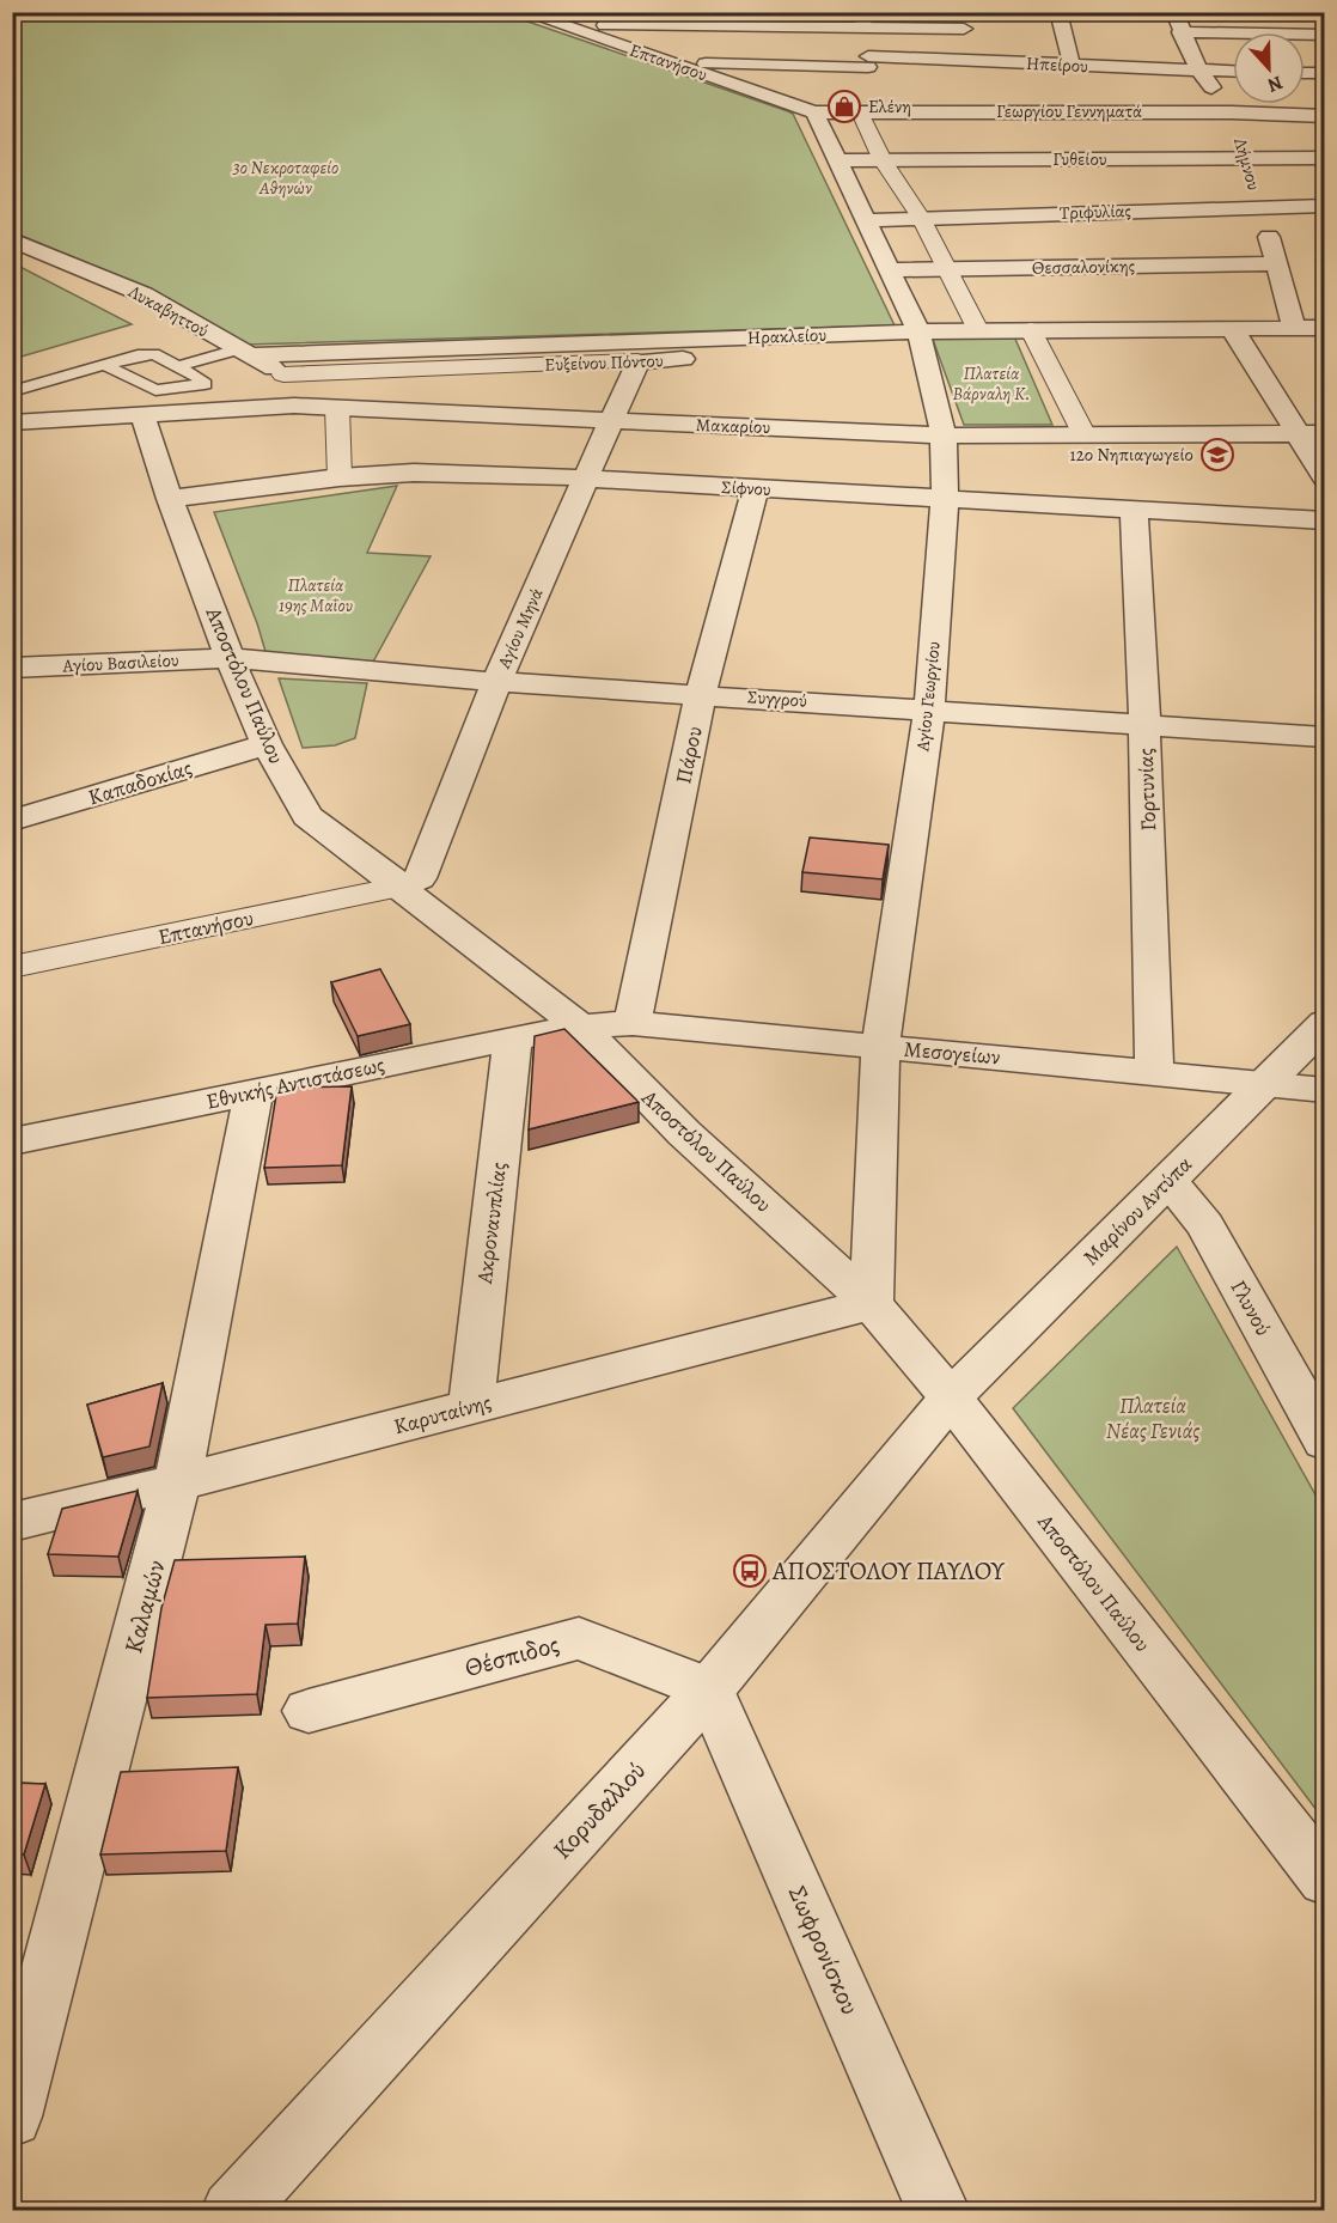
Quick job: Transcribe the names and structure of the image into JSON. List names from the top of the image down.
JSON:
{
  "streets": {
    "street": [
      "Επτανήσου",
      "Ηπείρου",
      "Γεωργίου Γεννηματά",
      "Γυθείου",
      "Λήμνου",
      "Τριφυλίας",
      "Θεσσαλονίκης",
      "Λυκαβηττού",
      "Ηρακλείου",
      "Ευξείνου Πόντου",
      "Μακαρίου",
      "Σίφνου",
      "Αγίου Μηνά",
      "Αγίου Βασιλείου",
      "Αποστόλου Παύλου",
      "Αγίου Γεωργίου",
      "Συγγρού",
      "Πάρου",
      "Καπαδοκίας",
      "Γορτυνίας",
      "Μεσογείων",
      "Εθνικής Αντιστάσεως",
      "Μαρίνου Αντύπα",
      "Ακροναυπλίας",
      "Γλυνού",
      "Καρυταίνης",
      "Καλαμών",
      "Θέσπιδος",
      "Κορυδαλλού",
      "Σωφρονίσκου"
    ]
  },
  "crossings": [
    ["Επτανήσου", "Ηπείρου"],
    ["Επτανήσου", "Γεωργίου Γεννηματά"],
    ["Επτανήσου", "Αγίου Μηνά"],
    ["Επτανήσου", "Αποστόλου Παύλου"],
    ["Επτανήσου", "Αγίου Γεωργίου"],
    ["Ηπείρου", "Λήμνου"],
    ["Γεωργίου Γεννηματά", "Γυθείου"],
    ["Γεωργίου Γεννηματά", "Λήμνου"],
    ["Γεωργίου Γεννηματά", "Αγίου Γεωργίου"],
    ["Γυθείου", "Λήμνου"],
    ["Γυθείου", "Αγίου Γεωργίου"],
    ["Λήμνου", "Τριφυλίας"],
    ["Λήμνου", "Θεσσαλονίκης"],
    ["Λήμνου", "Ηρακλείου"],
    ["Τριφυλίας", "Αγίου Γεωργίου"],
    ["Θεσσαλονίκης", "Αγίου Γεωργίου"],
    ["Λυκαβηττού", "Ηρακλείου"],
    ["Λυκαβηττού", "Ευξείνου Πόντου"],
    ["Ηρακλείου", "Ευξείνου Πόντου"],
    ["Ηρακλείου", "Αγίου Γεωργίου"],
    ["Ευξείνου Πόντου", "Αγίου Μηνά"],
    ["Ευξείνου Πόντου", "Αγίου Γεωργίου"],
    ["Μακαρίου", "Αγίου Μηνά"],
    ["Μακαρίου", "Αποστόλου Παύλου"],
    ["Μακαρίου", "Αγίου Γεωργίου"],
    ["Σίφνου", "Αγίου Μηνά"],
    ["Σίφνου", "Αποστόλου Παύλου"],
    ["Σίφνου", "Αγίου Γεωργίου"],
    ["Σίφνου", "Πάρου"],
    ["Σίφνου", "Γορτυνίας"],
    ["Αγίου Μηνά", "Αποστόλου Παύλου"],
    ["Αγίου Μηνά", "Συγγρού"],
    ["Αγίου Βασιλείου", "Αποστόλου Παύλου"],
    ["Αγίου Βασιλείου", "Συγγρού"],
    ["Αποστόλου Παύλου", "Αγίου Γεωργίου"],
    ["Αποστόλου Παύλου", "Συγγρού"],
    ["Αποστόλου Παύλου", "Καπαδοκίας"],
    ["Αποστόλου Παύλου", "Μεσογείων"],
    ["Αποστόλου Παύλου", "Εθνικής Αντιστάσεως"],
    ["Αποστόλου Παύλου", "Μαρίνου Αντύπα"],
    ["Αποστόλου Παύλου", "Καρυταίνης"],
    ["Αποστόλου Παύλου", "Κορυδαλλού"],
    ["Αγίου Γεωργίου", "Συγγρού"],
    ["Αγίου Γεωργίου", "Μεσογείων"],
    ["Αγίου Γεωργίου", "Καρυταίνης"],
    ["Συγγρού", "Πάρου"],
    ["Συγγρού", "Γορτυνίας"],
    ["Πάρου", "Μεσογείων"],
    ["Γορτυνίας", "Μεσογείων"],
    ["Μεσογείων", "Εθνικής Αντιστάσεως"],
    ["Μεσογείων", "Μαρίνου Αντύπα"],
    ["Εθνικής Αντιστάσεως", "Ακροναυπλίας"],
    ["Εθνικής Αντιστάσεως", "Καλαμών"],
    ["Μαρίνου Αντύπα", "Γλυνού"],
    ["Μαρίνου Αντύπα", "Κορυδαλλού"],
    ["Ακροναυπλίας", "Καρυταίνης"],
    ["Καρυταίνης", "Καλαμών"],
    ["Θέσπιδος", "Κορυδαλλού"],
    ["Θέσπιδος", "Σωφρονίσκου"],
    ["Κορυδαλλού", "Σωφρονίσκου"]
  ],
  "parks": [
    "3ο Νεκροταφείο Αθηνών",
    "Πλατεία Βάρναλη Κ.",
    "Πλατεία 19ης Μαΐου",
    "Πλατεία Νέας Γενιάς"
  ],
  "places": {
    "shop": ["Ελένη"],
    "school or university": ["12ο Νηπιαγωγείο"],
    "bus stop": ["ΑΠΟΣΤΟΛΟΥ ΠΑΥΛΟΥ"]
  },
  "north": "bottom"
}
